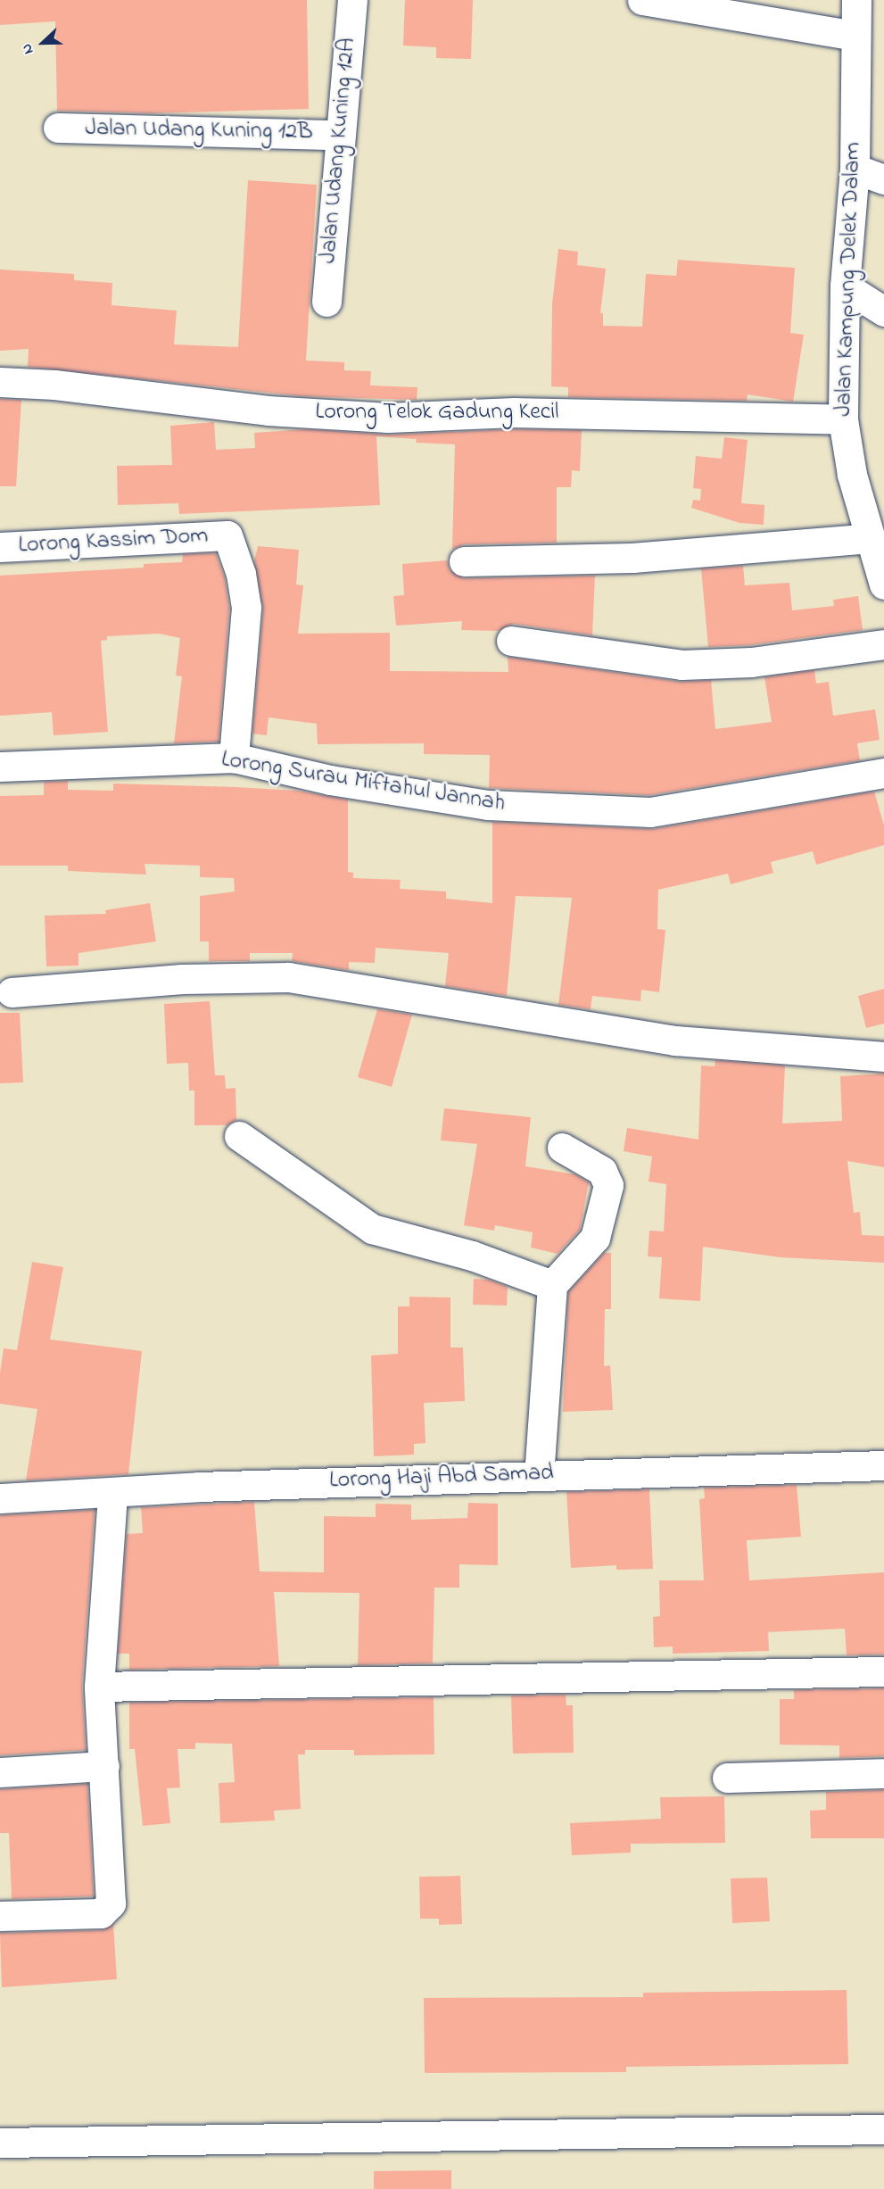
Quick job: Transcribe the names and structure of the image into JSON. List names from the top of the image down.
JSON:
{
  "streets": {
    "street": [
      "Jalan Udang Kuning 12B",
      "Jalan Udang Kuning 12A",
      "Jalan Kampung Delek Dalam",
      "Lorong Telok Gadung Kecil",
      "Lorong Kassim Dom",
      "Lorong Surau Miftahul Jannah",
      "Lorong Haji Abd Samad"
    ]
  },
  "crossings": [
    ["Jalan Udang Kuning 12B", "Jalan Udang Kuning 12A"],
    ["Jalan Kampung Delek Dalam", "Lorong Telok Gadung Kecil"],
    ["Lorong Kassim Dom", "Lorong Surau Miftahul Jannah"]
  ],
  "north": "left"
}
